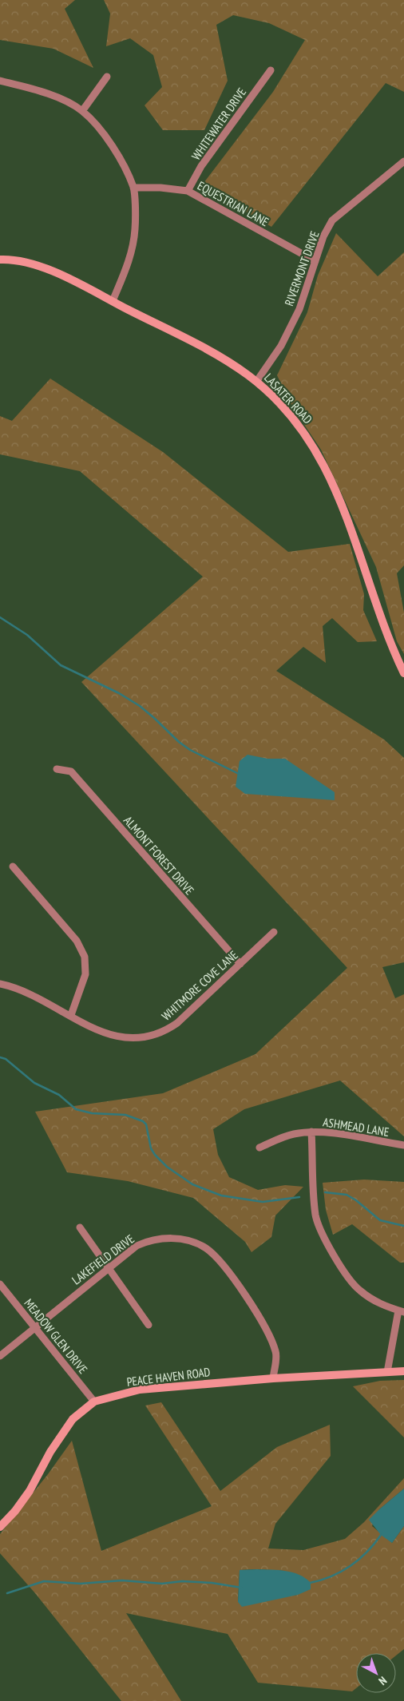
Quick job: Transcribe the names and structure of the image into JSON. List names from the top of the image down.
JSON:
{
  "streets": {
    "street": [
      "WHITEWATER DRIVE",
      "EQUESTRIAN LANE",
      "RIVERMONT DRIVE",
      "LASATER ROAD",
      "ALMONT FOREST DRIVE",
      "WHITMORE COVE LANE",
      "ASHMEAD LANE",
      "LAKEFIELD DRIVE",
      "MEADOW GLEN DRIVE",
      "PEACE HAVEN ROAD"
    ]
  },
  "crossings": [
    ["WHITEWATER DRIVE", "EQUESTRIAN LANE"],
    ["EQUESTRIAN LANE", "RIVERMONT DRIVE"],
    ["RIVERMONT DRIVE", "LASATER ROAD"],
    ["ALMONT FOREST DRIVE", "WHITMORE COVE LANE"],
    ["LAKEFIELD DRIVE", "MEADOW GLEN DRIVE"],
    ["LAKEFIELD DRIVE", "PEACE HAVEN ROAD"],
    ["MEADOW GLEN DRIVE", "PEACE HAVEN ROAD"]
  ],
  "north": "bottom right"
}
